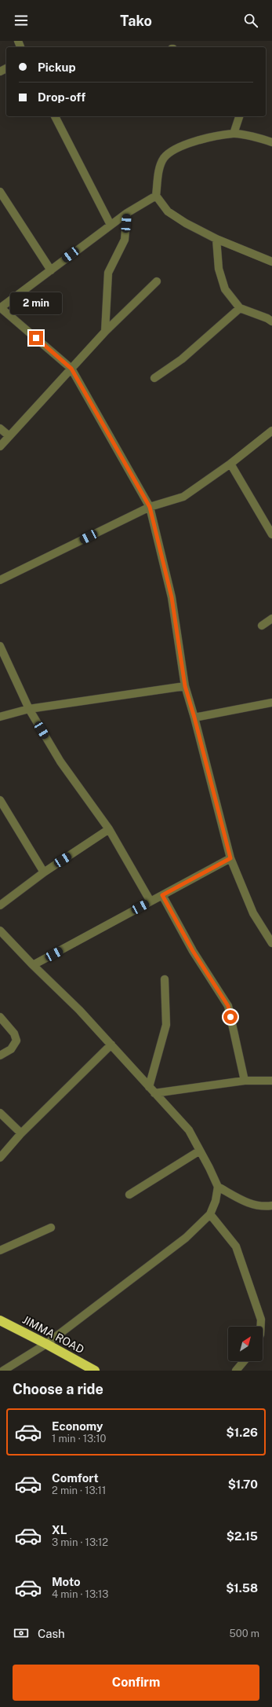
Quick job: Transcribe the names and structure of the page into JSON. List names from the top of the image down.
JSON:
{
  "streets": {
    "highway": ["JIMMA ROAD"]
  },
  "north": "top right",
  "page": {
    "header": "Tako",
    "banner": ["Pickup", "Drop-off"],
    "bubble": "2 min",
    "heading": "Choose a ride",
    "list": [
      {
        "name": "Economy",
        "note": "1 min · 13:10",
        "value": "$1.26"
      },
      {
        "name": "Comfort",
        "note": "2 min · 13:11",
        "value": "$1.70"
      },
      {
        "name": "XL",
        "note": "3 min · 13:12",
        "value": "$2.15"
      },
      {
        "name": "Moto",
        "note": "4 min · 13:13",
        "value": "$1.58"
      }
    ],
    "pay": ["Cash", "500 m"],
    "buttons": "Confirm"
  }
}
